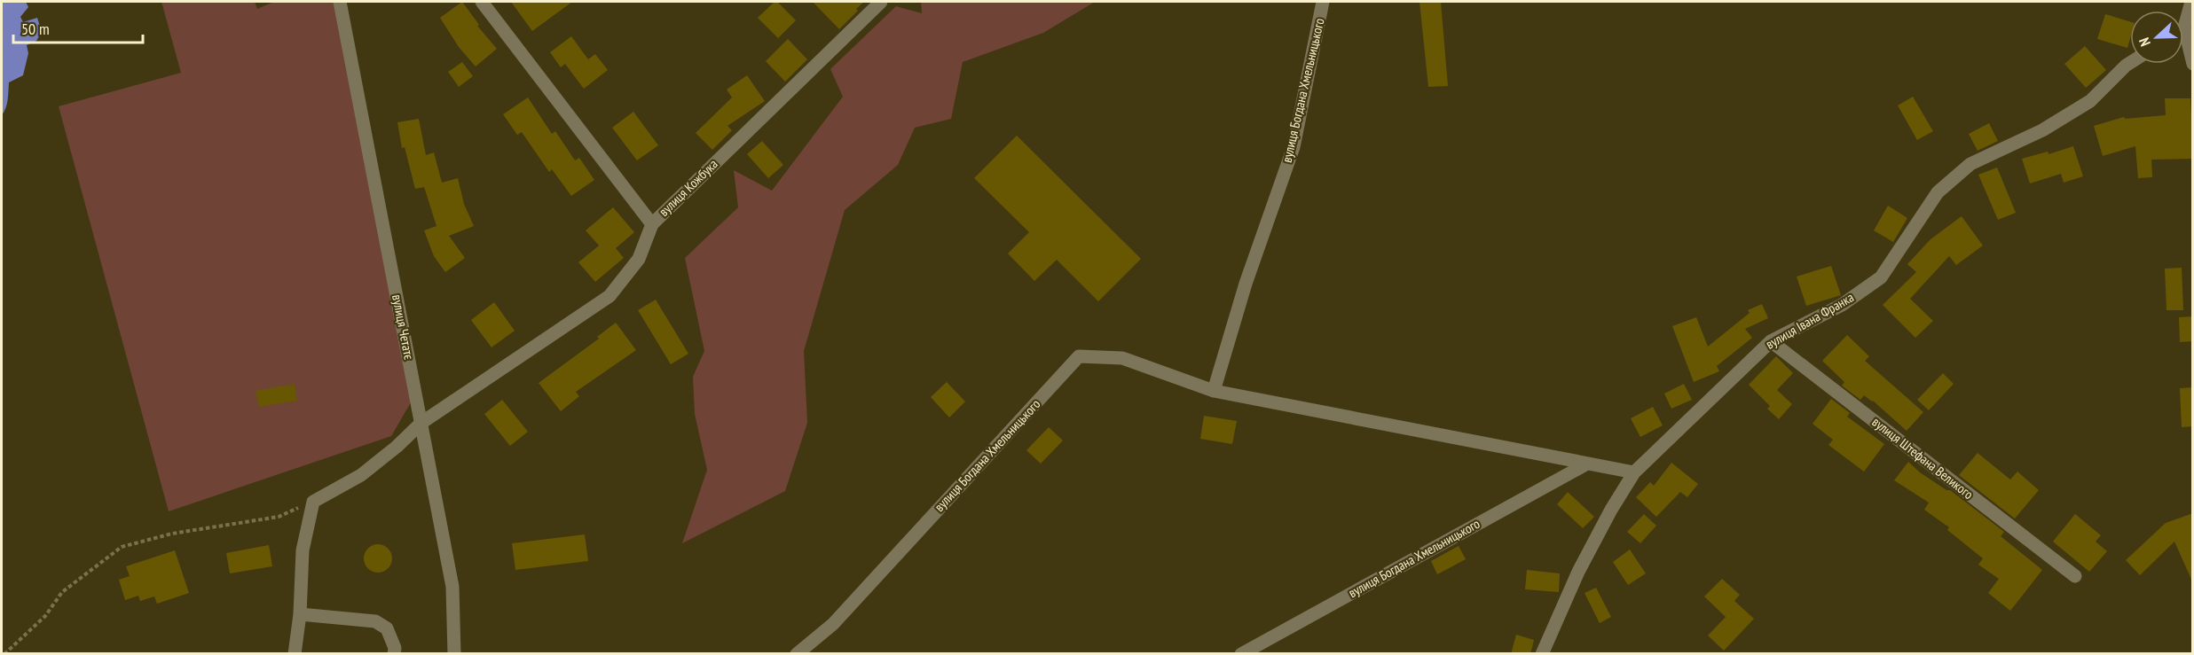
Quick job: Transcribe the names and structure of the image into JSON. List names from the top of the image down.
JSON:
{
  "streets": {
    "street": [
      "вулиця Богдана Хмельницького",
      "вулиця Кожбука",
      "вулиця Івана Франка",
      "вулиця Четатє",
      "вулиця Штефана Великого"
    ]
  },
  "crossings": [
    ["вулиця Богдана Хмельницького", "вулиця Івана Франка"],
    ["вулиця Кожбука", "вулиця Четатє"],
    ["вулиця Івана Франка", "вулиця Штефана Великого"]
  ],
  "scale_bar": "50 m",
  "north": "left"
}
